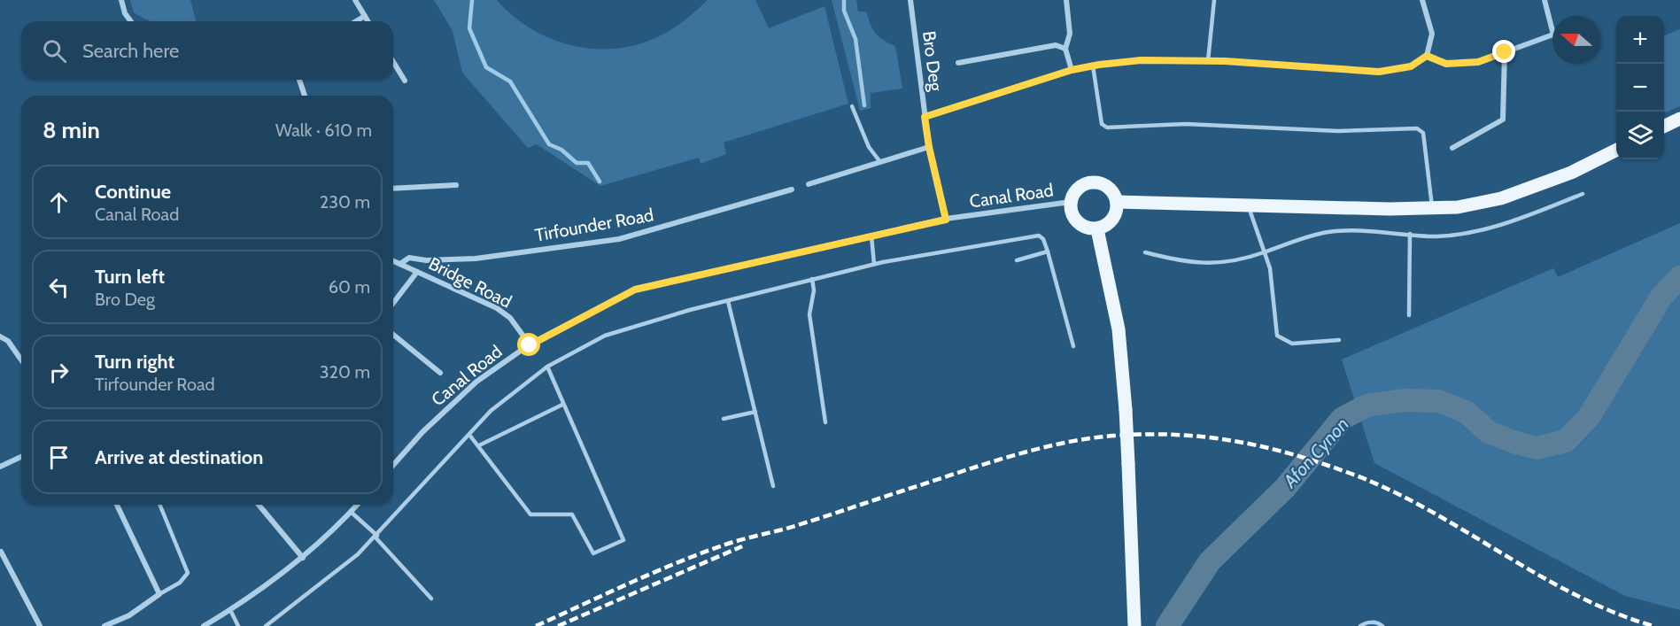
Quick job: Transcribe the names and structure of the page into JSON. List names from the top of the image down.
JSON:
{
  "streets": {
    "street": [
      "Bro Deg",
      "Canal Road",
      "Tirfounder Road",
      "Bridge Road"
    ]
  },
  "crossings": [
    ["Bro Deg", "Canal Road"],
    ["Canal Road", "Bridge Road"],
    ["Tirfounder Road", "Bridge Road"]
  ],
  "water": ["Afon Cynon"],
  "north": "left",
  "page": {
    "map_buttons": ["+", "−"],
    "search": "Search here",
    "heading": ["8 min", "Walk · 610 m"],
    "list": [
      ["Continue", "Canal Road", "230 m"],
      ["Turn left", "Bro Deg", "60 m"],
      ["Turn right", "Tirfounder Road", "320 m"],
      "Arrive at destination"
    ]
  }
}
